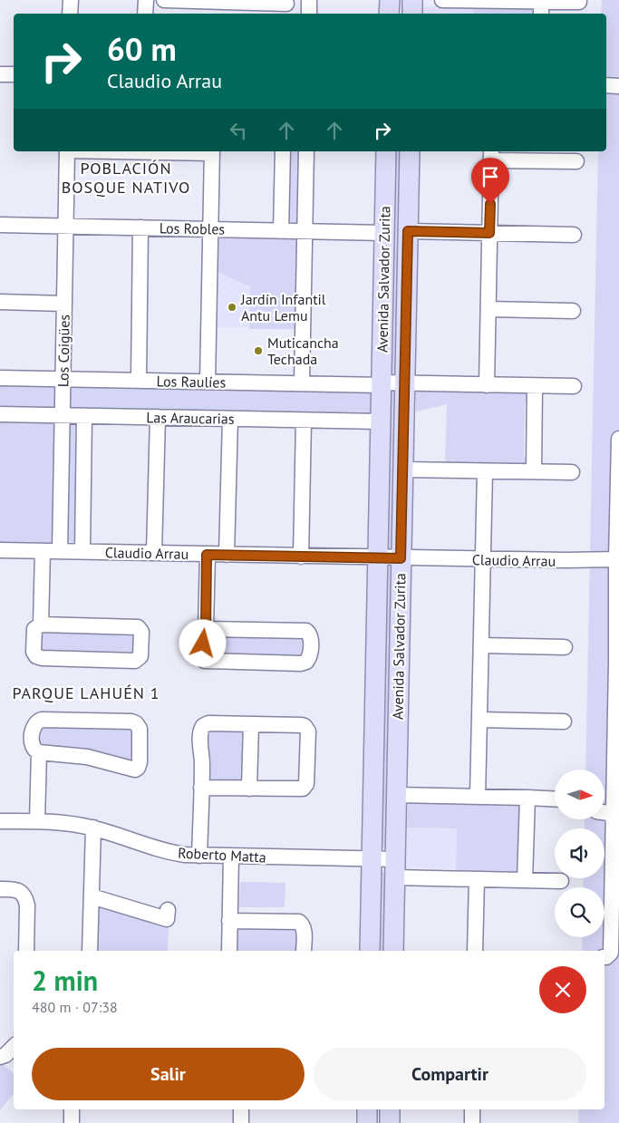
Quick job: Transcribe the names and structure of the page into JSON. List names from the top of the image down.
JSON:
{
  "streets": {
    "main road": ["Avenida Salvador Zurita"],
    "street": [
      "Los Robles",
      "Los Coigües",
      "Los Raulíes",
      "Las Araucarias",
      "Claudio Arrau",
      "Roberto Matta"
    ]
  },
  "crossings": [
    ["Los Robles", "Avenida Salvador Zurita"],
    ["Los Robles", "Los Coigües"],
    ["Avenida Salvador Zurita", "Los Raulíes"],
    ["Avenida Salvador Zurita", "Las Araucarias"],
    ["Avenida Salvador Zurita", "Claudio Arrau"],
    ["Avenida Salvador Zurita", "Roberto Matta"],
    ["Los Coigües", "Los Raulíes"],
    ["Los Coigües", "Las Araucarias"],
    ["Los Coigües", "Claudio Arrau"]
  ],
  "districts": ["POBLACIÓN BOSQUE NATIVO", "PARQUE LAHUÉN 1"],
  "places": ["Jardín Infantil Antu Lemu", "Muticancha Techada"],
  "north": "right",
  "page": {
    "turn": ["60 m", "Claudio Arrau"],
    "heading": ["2 min", "480 m · 07:38"],
    "buttons": ["Salir", "Compartir"]
  }
}
